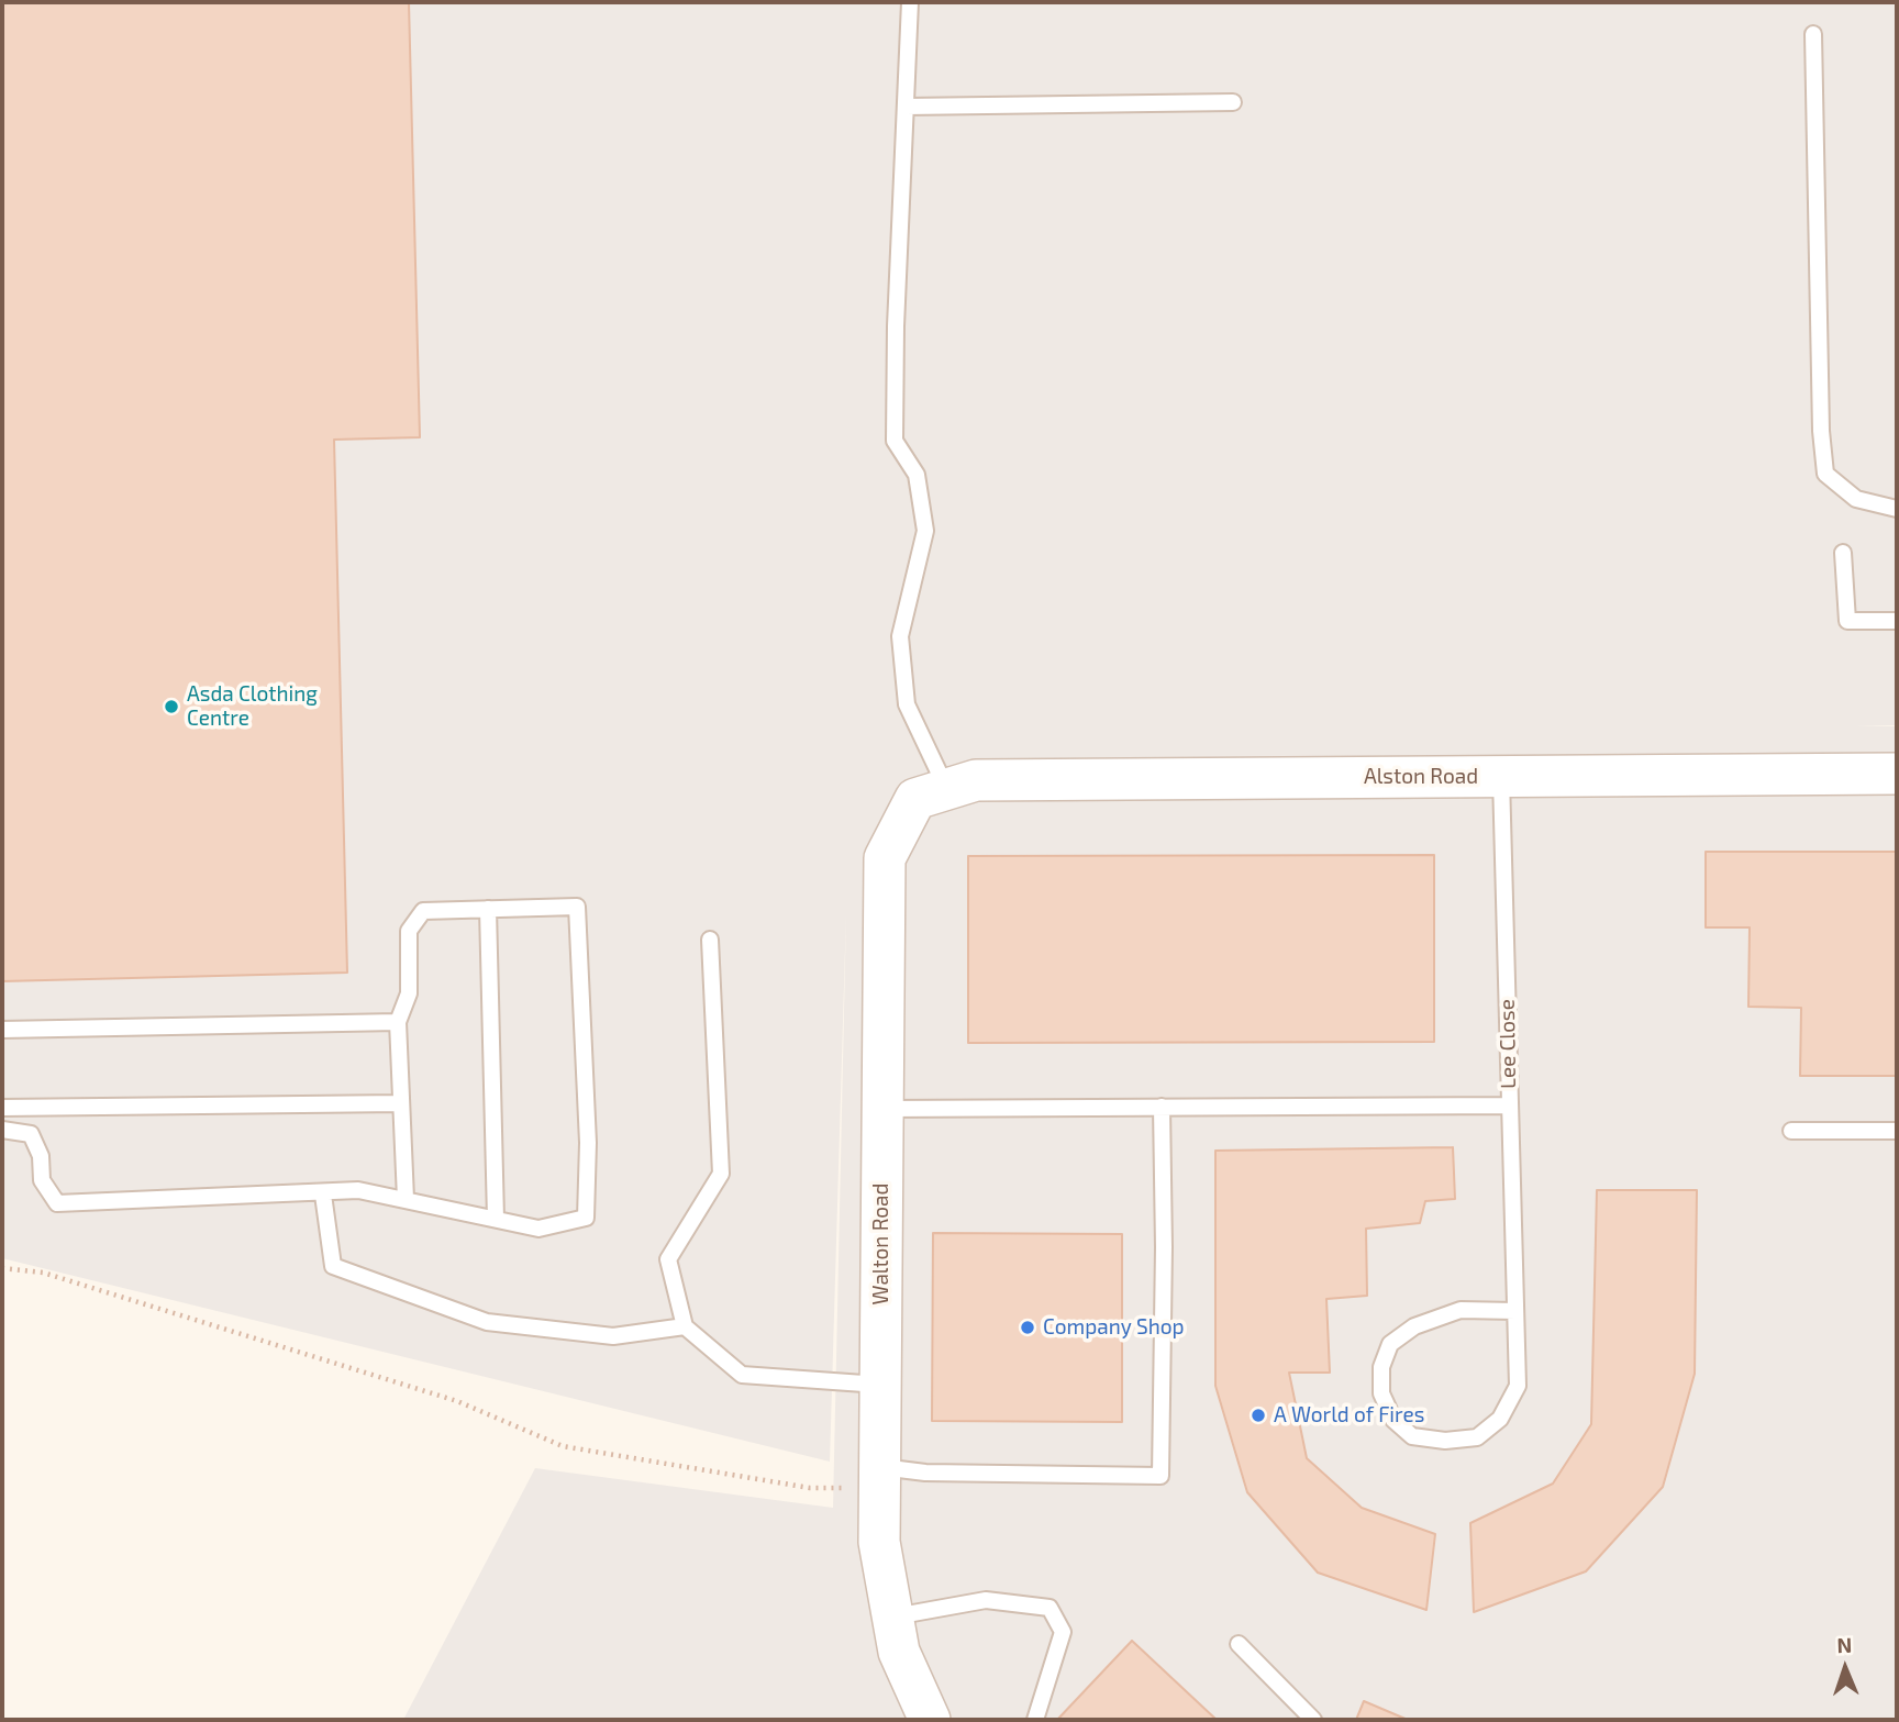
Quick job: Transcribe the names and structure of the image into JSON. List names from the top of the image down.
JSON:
{
  "streets": {
    "street": ["Alston Road", "Walton Road"],
    "lane": ["Lee Close"]
  },
  "crossings": [
    ["Alston Road", "Lee Close"],
    ["Alston Road", "Walton Road"]
  ],
  "places": ["Asda Clothing Centre", "Company Shop", "A World of Fires"],
  "north": "top"
}
